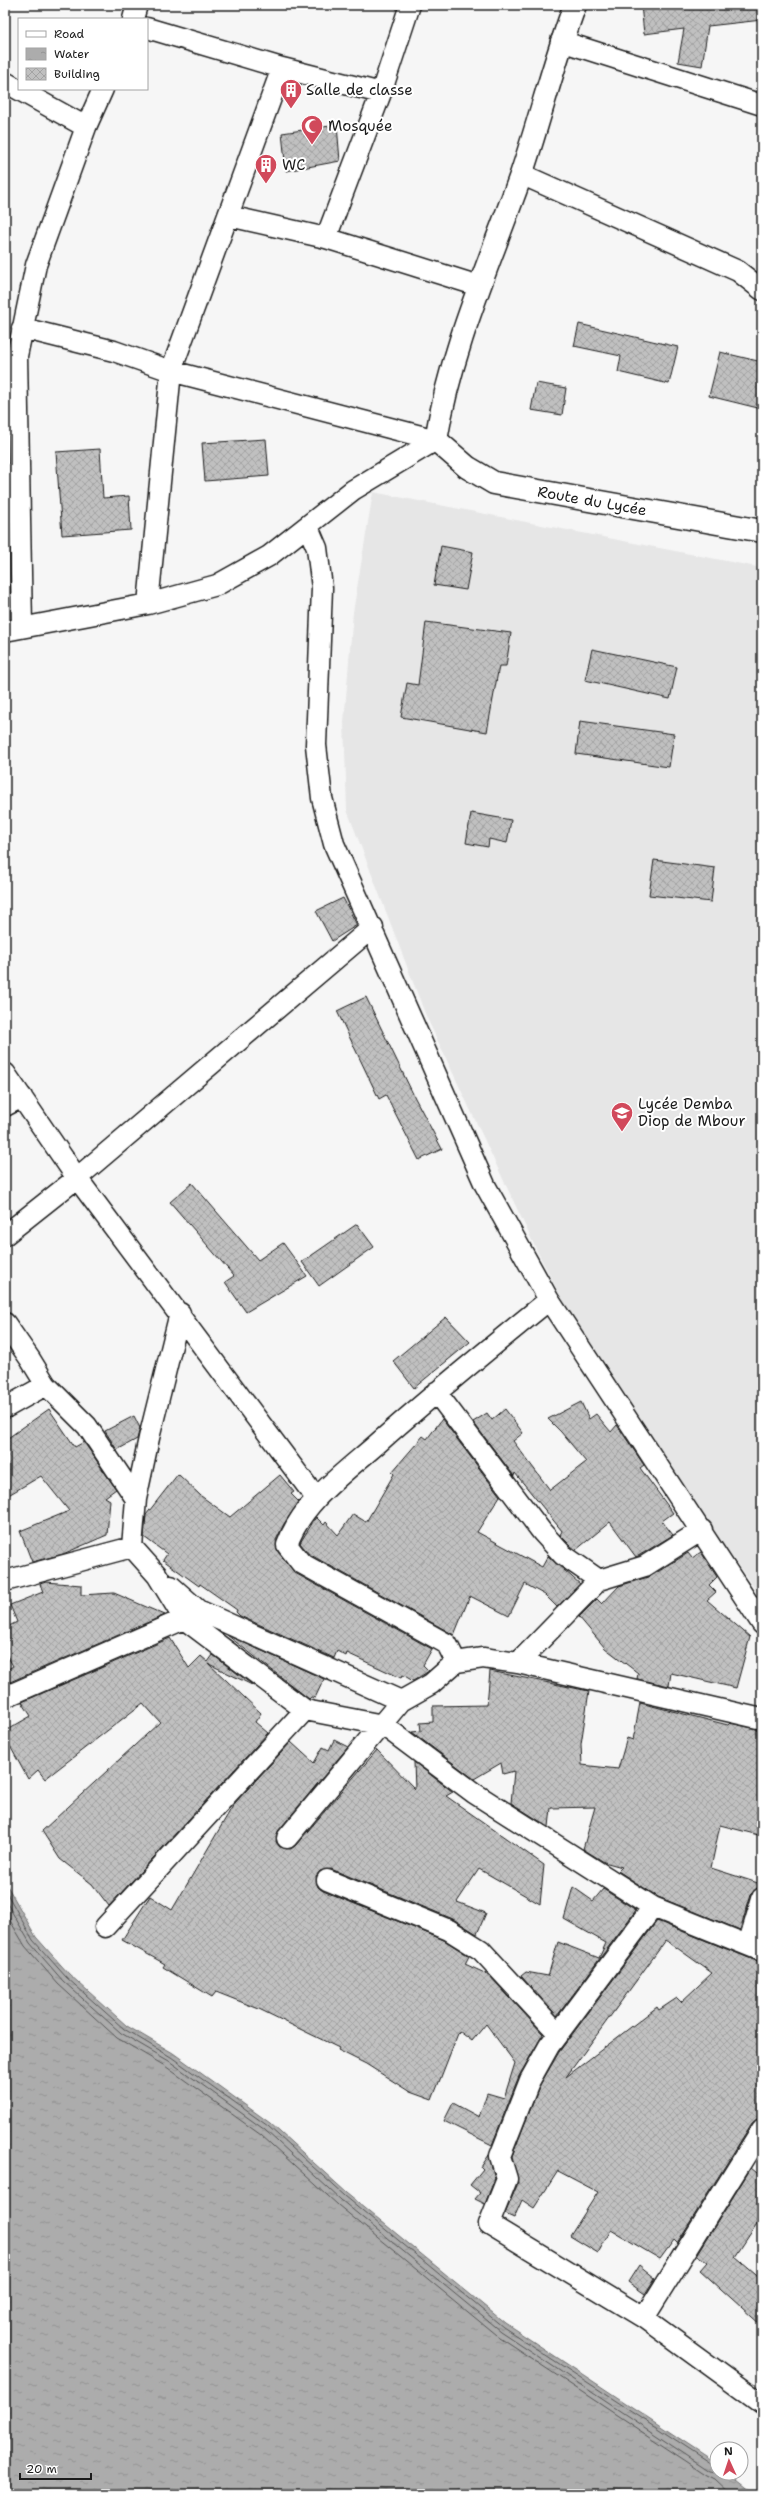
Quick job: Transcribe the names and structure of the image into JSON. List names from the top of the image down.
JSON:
{
  "streets": {
    "main road": ["Route du Lycée"]
  },
  "places": {
    "building": ["Salle de classe", "WC"],
    "mosque": ["Mosquée"],
    "school or university": ["Lycée Demba Diop de Mbour"]
  },
  "legend": ["Road", "Water", "Building"],
  "scale_bar": "20 m",
  "north": "top"
}
